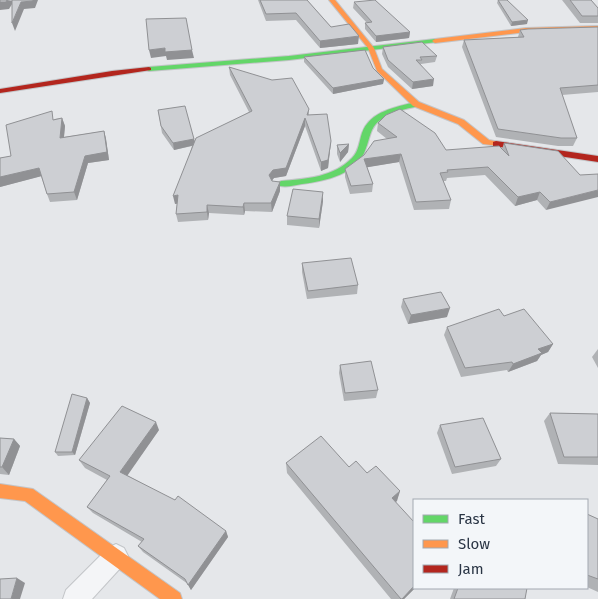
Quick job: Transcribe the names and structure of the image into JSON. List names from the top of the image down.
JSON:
{
  "legend": ["Fast", "Slow", "Jam"]
}
